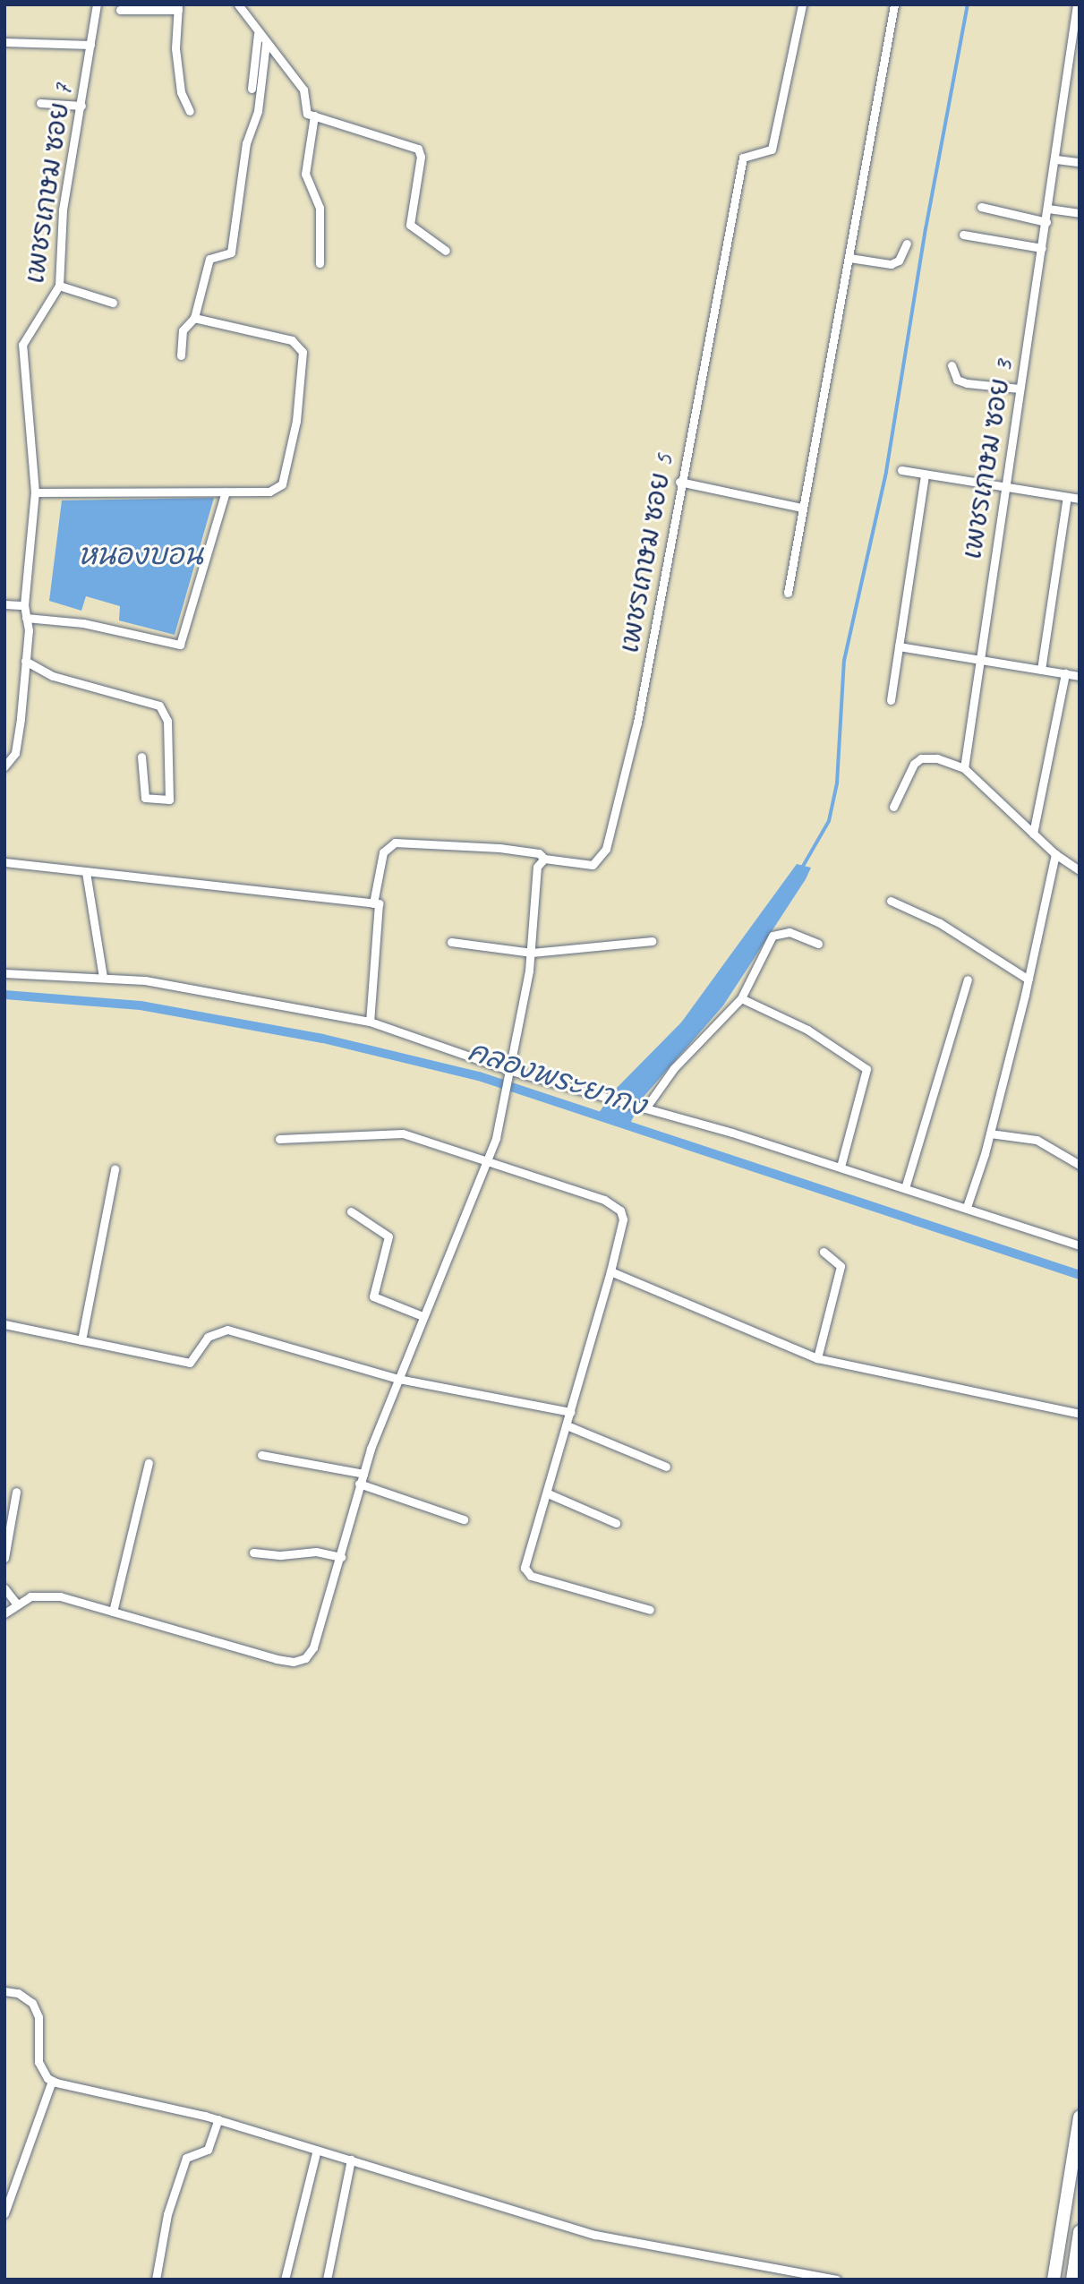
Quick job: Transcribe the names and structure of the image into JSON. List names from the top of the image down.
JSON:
{
  "streets": {
    "street": ["เพชรเกษม ซอย 7", "เพชรเกษม ซอย 3", "เพชรเกษม ซอย 5"]
  },
  "water": ["หนองบอน", "คลองพระยากง"]
}
